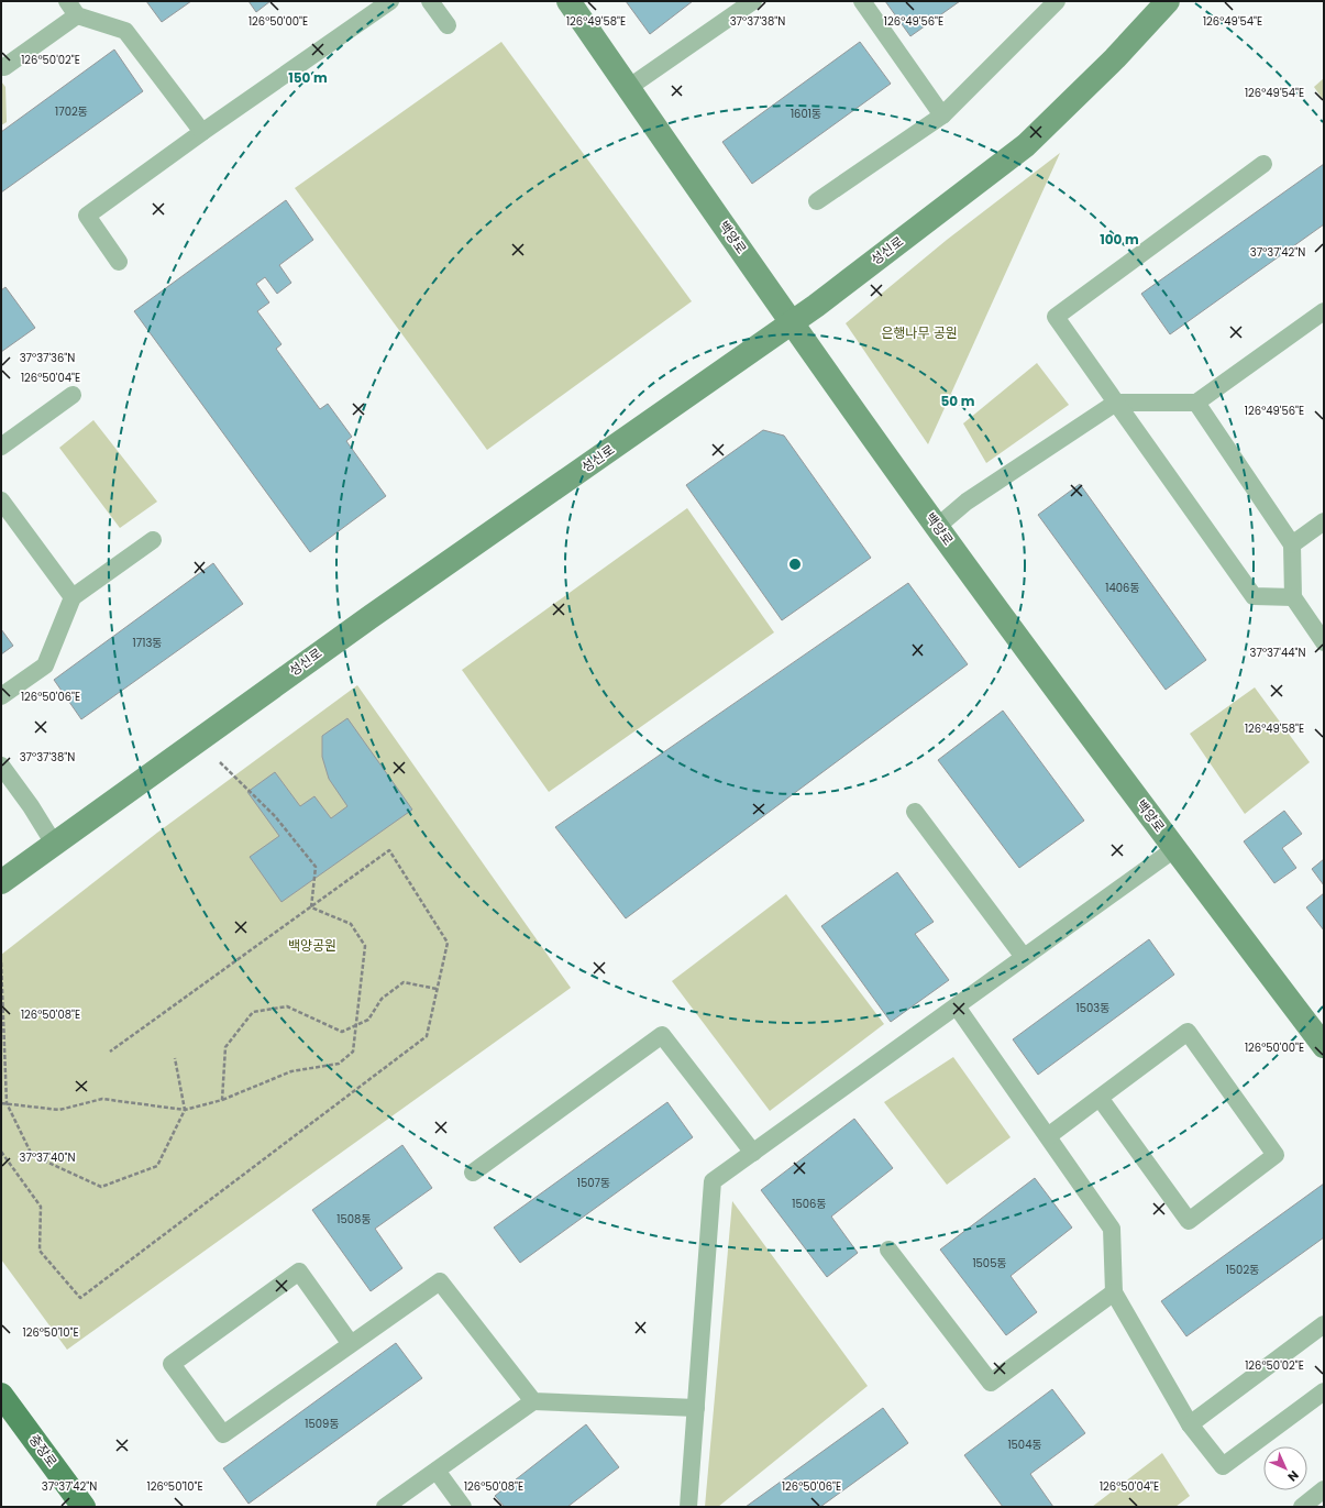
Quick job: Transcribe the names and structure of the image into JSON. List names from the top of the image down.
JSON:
{
  "streets": {
    "main road": ["충장로"],
    "street": ["백양로", "성신로"]
  },
  "crossings": [
    ["백양로", "성신로"]
  ],
  "parks": ["은행나무 공원", "백양공원"],
  "house_numbers": [
    "1702동",
    "1601동",
    "1406동",
    "1713동",
    "1503동",
    "1507동",
    "1506동",
    "1508동",
    "1505동",
    "1502동",
    "1509동",
    "1504동"
  ],
  "north": "bottom right",
  "coordinates": [
    "126°50'00\"E",
    "126°49'58\"E",
    "37°37'38\"N",
    "126°49'56\"E",
    "126°49'54\"E",
    "126°50'02\"E",
    "37°37'42\"N",
    "37°37'36\"N",
    "126°50'04\"E",
    "37°37'44\"N",
    "126°50'06\"E",
    "126°50'08\"E",
    "37°37'40\"N",
    "126°50'10\"E"
  ],
  "rings": ["150 m", "100 m", "50 m"]
}
